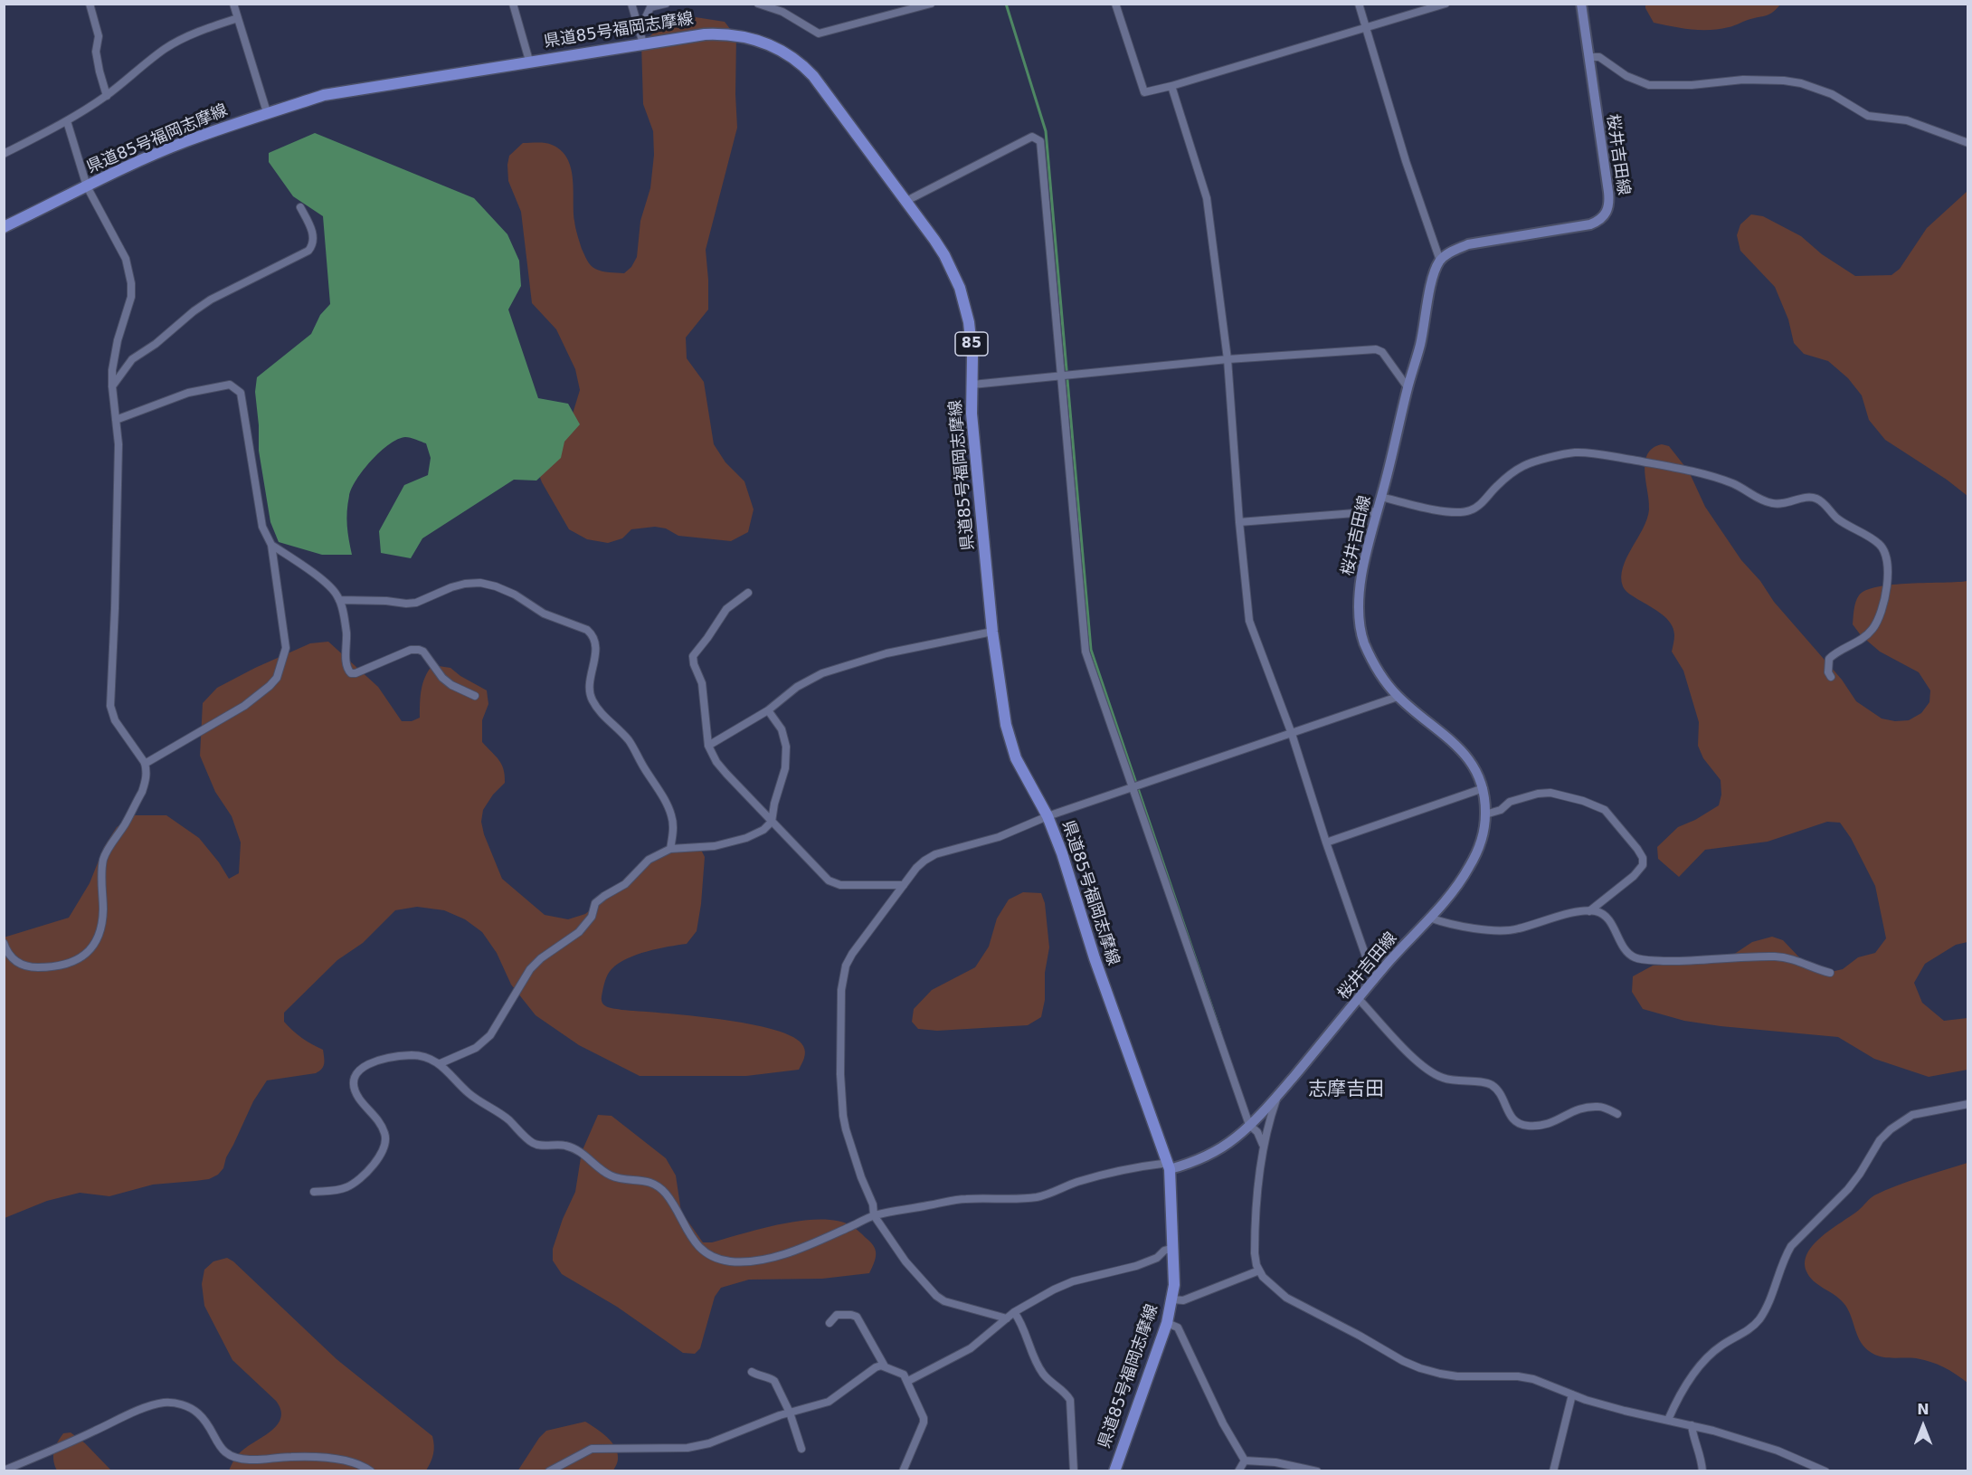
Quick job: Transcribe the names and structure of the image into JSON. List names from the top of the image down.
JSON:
{
  "streets": {
    "main road": ["県道85号福岡志摩線", "桜井吉田線", "85"]
  },
  "crossings": [
    ["県道85号福岡志摩線", "桜井吉田線"]
  ],
  "districts": ["志摩吉田"],
  "north": "top"
}
